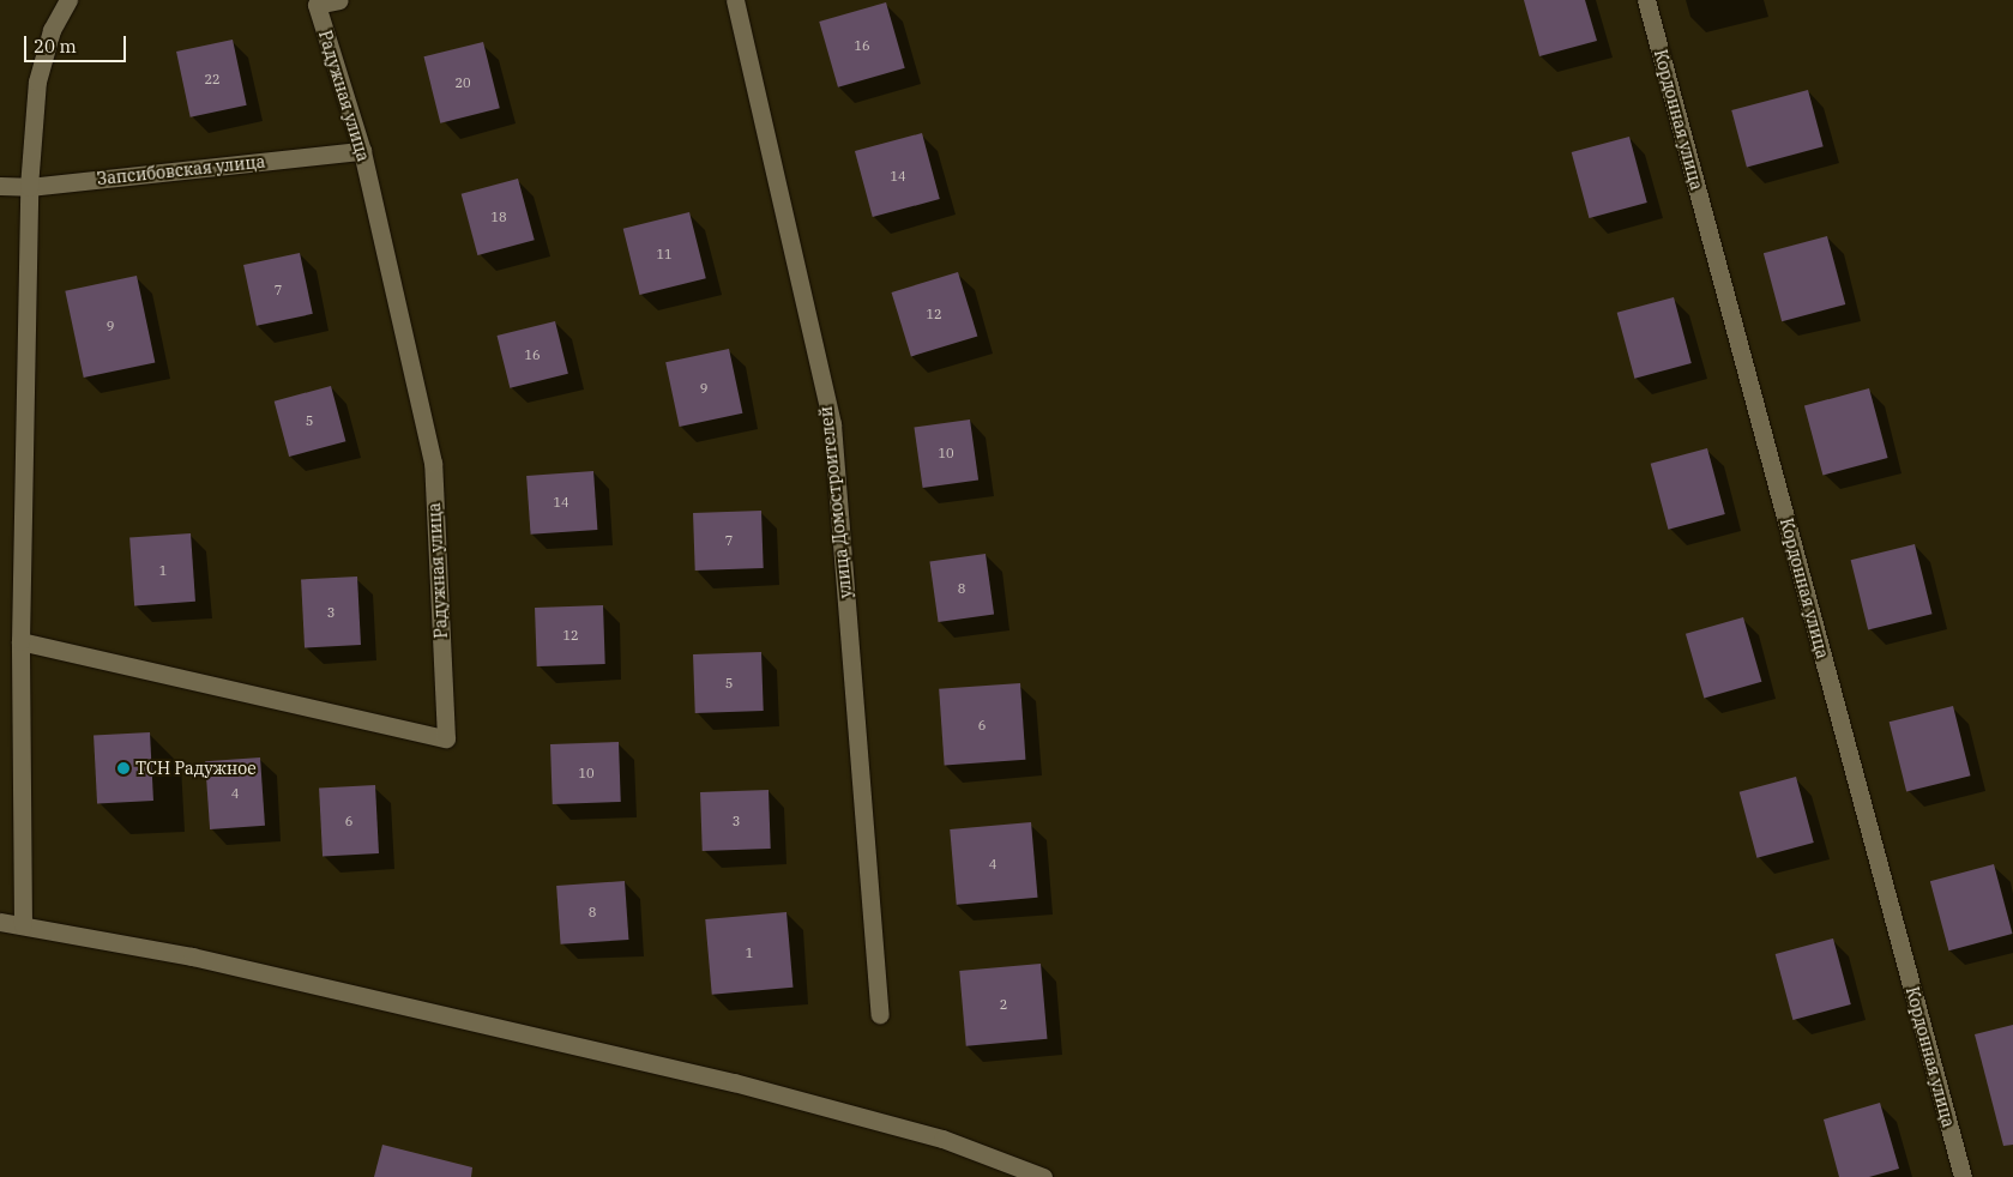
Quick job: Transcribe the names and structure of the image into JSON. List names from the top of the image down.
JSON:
{
  "streets": {
    "street": [
      "Радужная улица",
      "Кордонная улица",
      "Запсибовская улица",
      "улица Домостроителей"
    ]
  },
  "crossings": [
    ["Радужная улица", "Запсибовская улица"]
  ],
  "places": ["ТСН Радужное"],
  "house_numbers": [
    "16",
    "22",
    "20",
    "14",
    "18",
    "11",
    "7",
    "12",
    "9",
    "16",
    "9",
    "5",
    "10",
    "14",
    "7",
    "1",
    "8",
    "3",
    "12",
    "5",
    "6",
    "10",
    "4",
    "6",
    "3",
    "4",
    "8",
    "1",
    "2"
  ],
  "scale_bar": "20 m"
}
